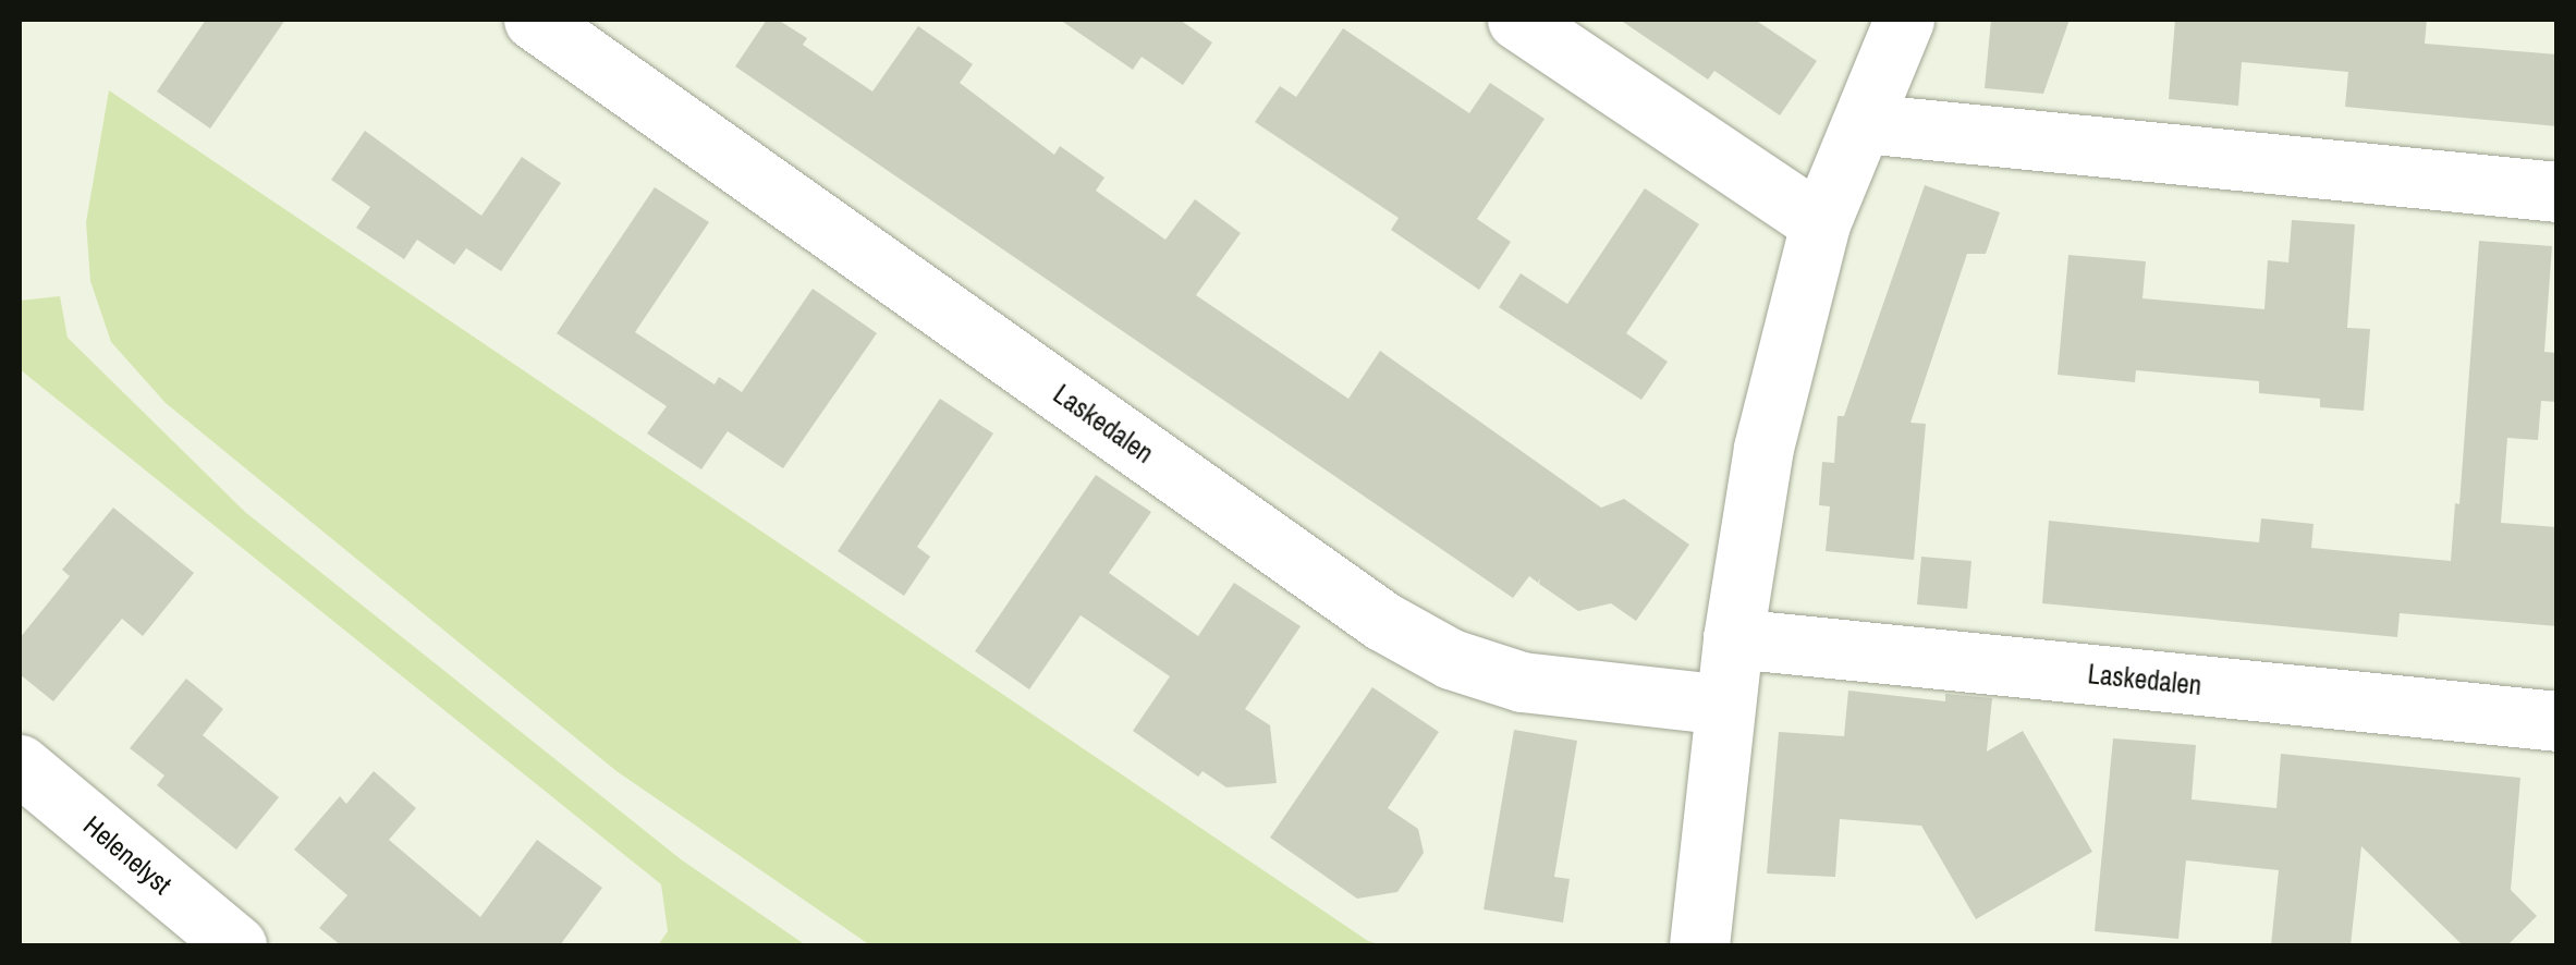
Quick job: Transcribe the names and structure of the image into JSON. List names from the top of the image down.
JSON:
{
  "streets": {
    "street": ["Laskedalen", "Helenelyst"]
  }
}
